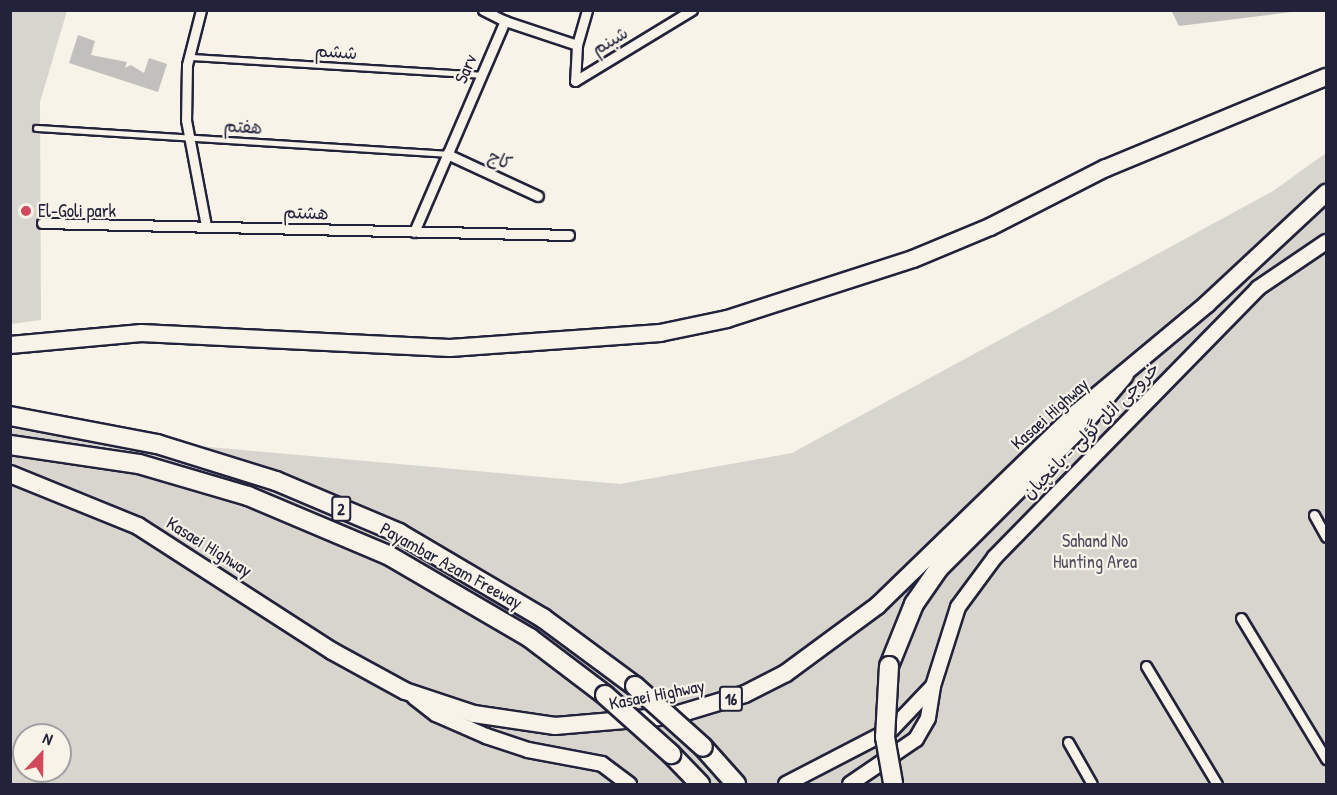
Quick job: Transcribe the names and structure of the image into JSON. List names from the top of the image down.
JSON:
{
  "streets": {
    "highway": [
      "Kasaei Highway",
      "2",
      "Payambar Azam Freeway",
      "16"
    ],
    "main road": ["خروجی ائل گؤلی - یاغچیان"],
    "street": [
      "شبنم",
      "Sarv",
      "کاج",
      "هشتم"
    ],
    "lane": ["ششم", "هفتم"]
  },
  "crossings": [
    ["ششم", "Sarv"],
    ["Sarv", "هفتم"],
    ["Sarv", "کاج"],
    ["Sarv", "هشتم"],
    ["هفتم", "کاج"]
  ],
  "parks": ["Sahand No Hunting Area"],
  "places": ["El-Goli park"],
  "north": "top"
}
